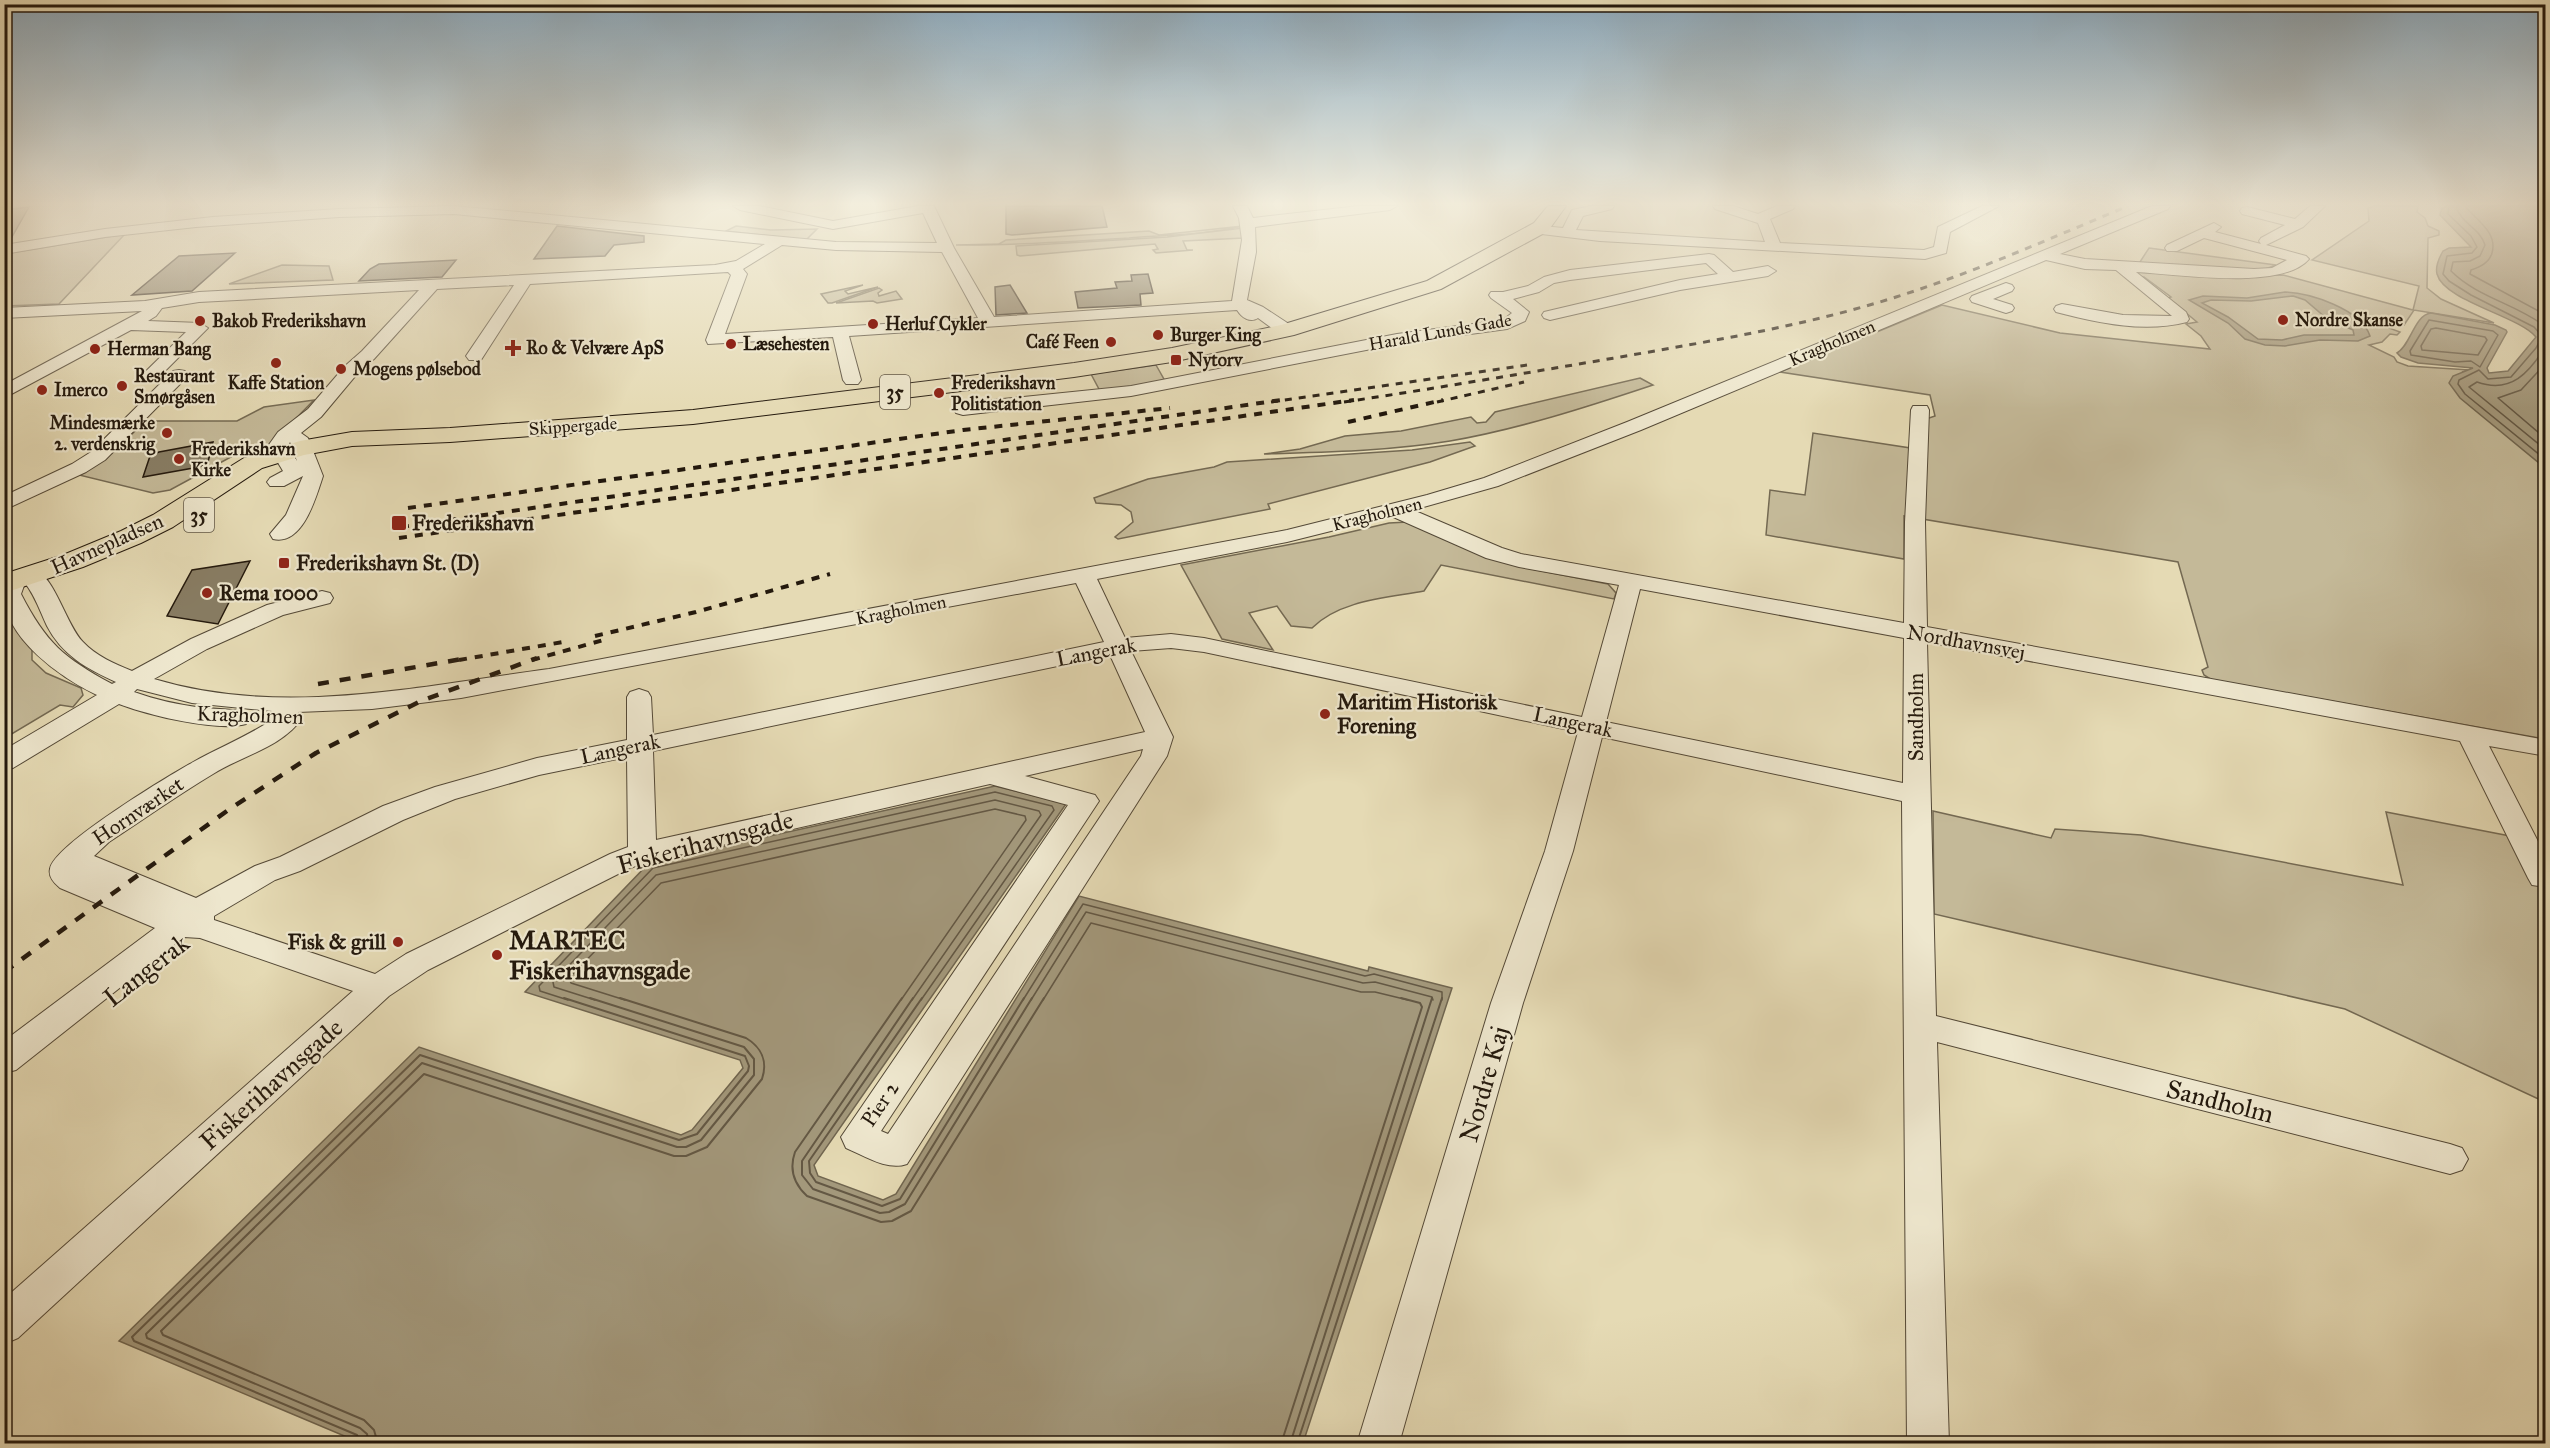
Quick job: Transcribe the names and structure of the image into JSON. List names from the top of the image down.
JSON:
{
  "streets": {
    "main road": ["35", "Skippergade", "Havnepladsen"],
    "street": [
      "Harald Lunds Gade",
      "Kragholmen",
      "Nordhavnsvej",
      "Langerak",
      "Sandholm",
      "Hornværket",
      "Fiskerihavnsgade",
      "Nordre Kaj",
      "Pier 2"
    ]
  },
  "crossings": [
    ["Kragholmen", "Havnepladsen"],
    ["Kragholmen", "Nordhavnsvej"],
    ["Kragholmen", "Hornværket"],
    ["35", "Skippergade"],
    ["Skippergade", "Havnepladsen"],
    ["Nordhavnsvej", "Sandholm"],
    ["Nordhavnsvej", "Nordre Kaj"],
    ["Langerak", "Sandholm"],
    ["Langerak", "Hornværket"],
    ["Langerak", "Nordre Kaj"],
    ["Hornværket", "Fiskerihavnsgade"],
    ["Fiskerihavnsgade", "Pier 2"]
  ],
  "places": {
    "other": [
      "Nordre Skanse",
      "Bakob Frederikshavn",
      "Herluf Cykler",
      "Burger King",
      "Café Feen",
      "Læsehesten",
      "Herman Bang",
      "Kaffe Station",
      "Mogens pølsebod",
      "Restaurant Smørgåsen",
      "Imerco",
      "Frederikshavn Politistation",
      "Mindesmærke 2. verdenskrig",
      "Frederikshavn Kirke",
      "Rema 1000",
      "Maritim Historisk Forening",
      "Fisk & grill",
      "MARTEC Fiskerihavnsgade"
    ],
    "health": ["Ro & Velvære ApS"],
    "transit": ["Nytorv", "Frederikshavn", "Frederikshavn St. (D)"]
  }
}
